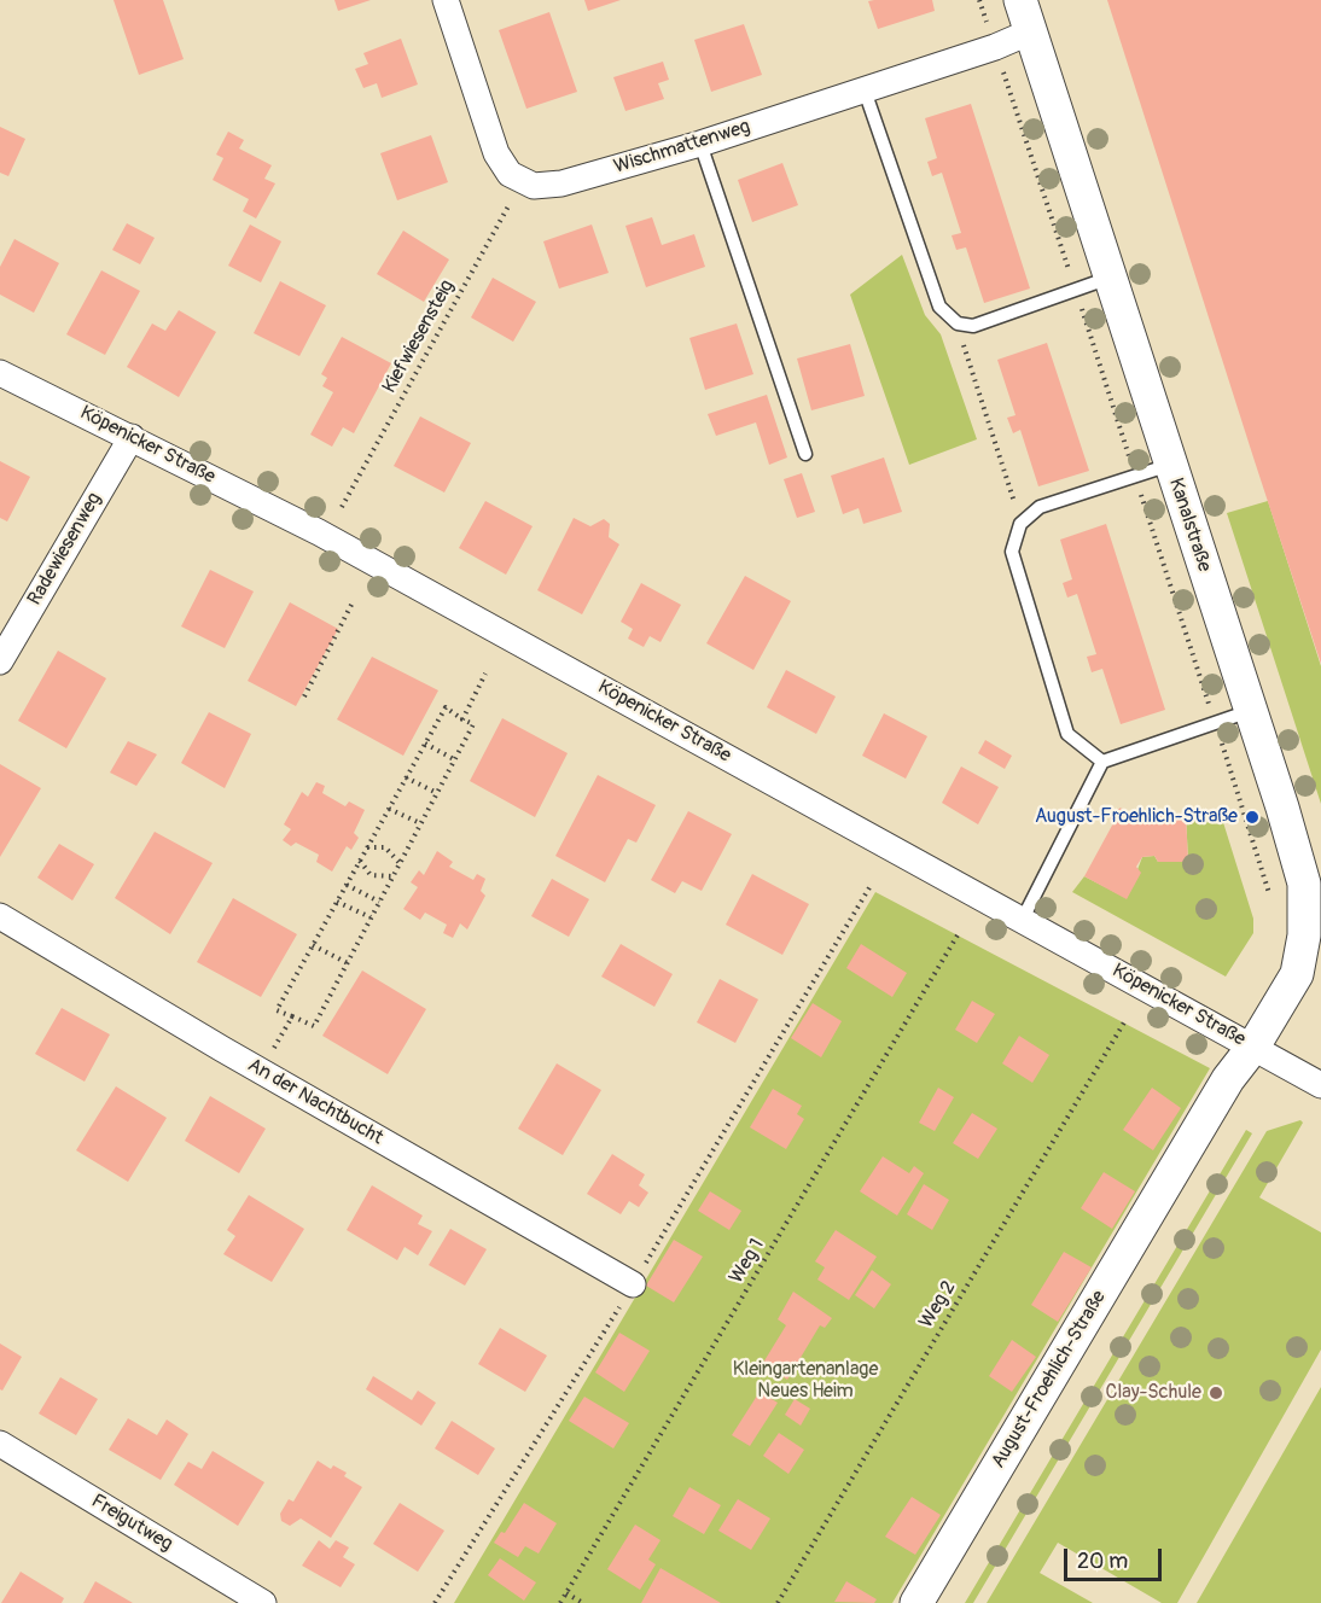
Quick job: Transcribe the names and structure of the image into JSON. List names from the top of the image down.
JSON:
{
  "streets": {
    "street": [
      "Wischmattenweg",
      "Köpenicker Straße",
      "Kanalstraße",
      "Radewiesenweg",
      "An der Nachtbucht",
      "August-Froehlich-Straße",
      "Freigutweg"
    ],
    "path": ["Kiefwiesensteig", "Weg 1", "Weg 2"]
  },
  "crossings": [
    ["Wischmattenweg", "Kiefwiesensteig"],
    ["Wischmattenweg", "Kanalstraße"],
    ["Köpenicker Straße", "Kanalstraße"],
    ["Köpenicker Straße", "Radewiesenweg"],
    ["Köpenicker Straße", "August-Froehlich-Straße"],
    ["Kanalstraße", "August-Froehlich-Straße"]
  ],
  "parks": ["Kleingartenanlage Neues Heim"],
  "places": ["August-Froehlich-Straße", "Clay-Schule"],
  "scale_bar": "20 m"
}
